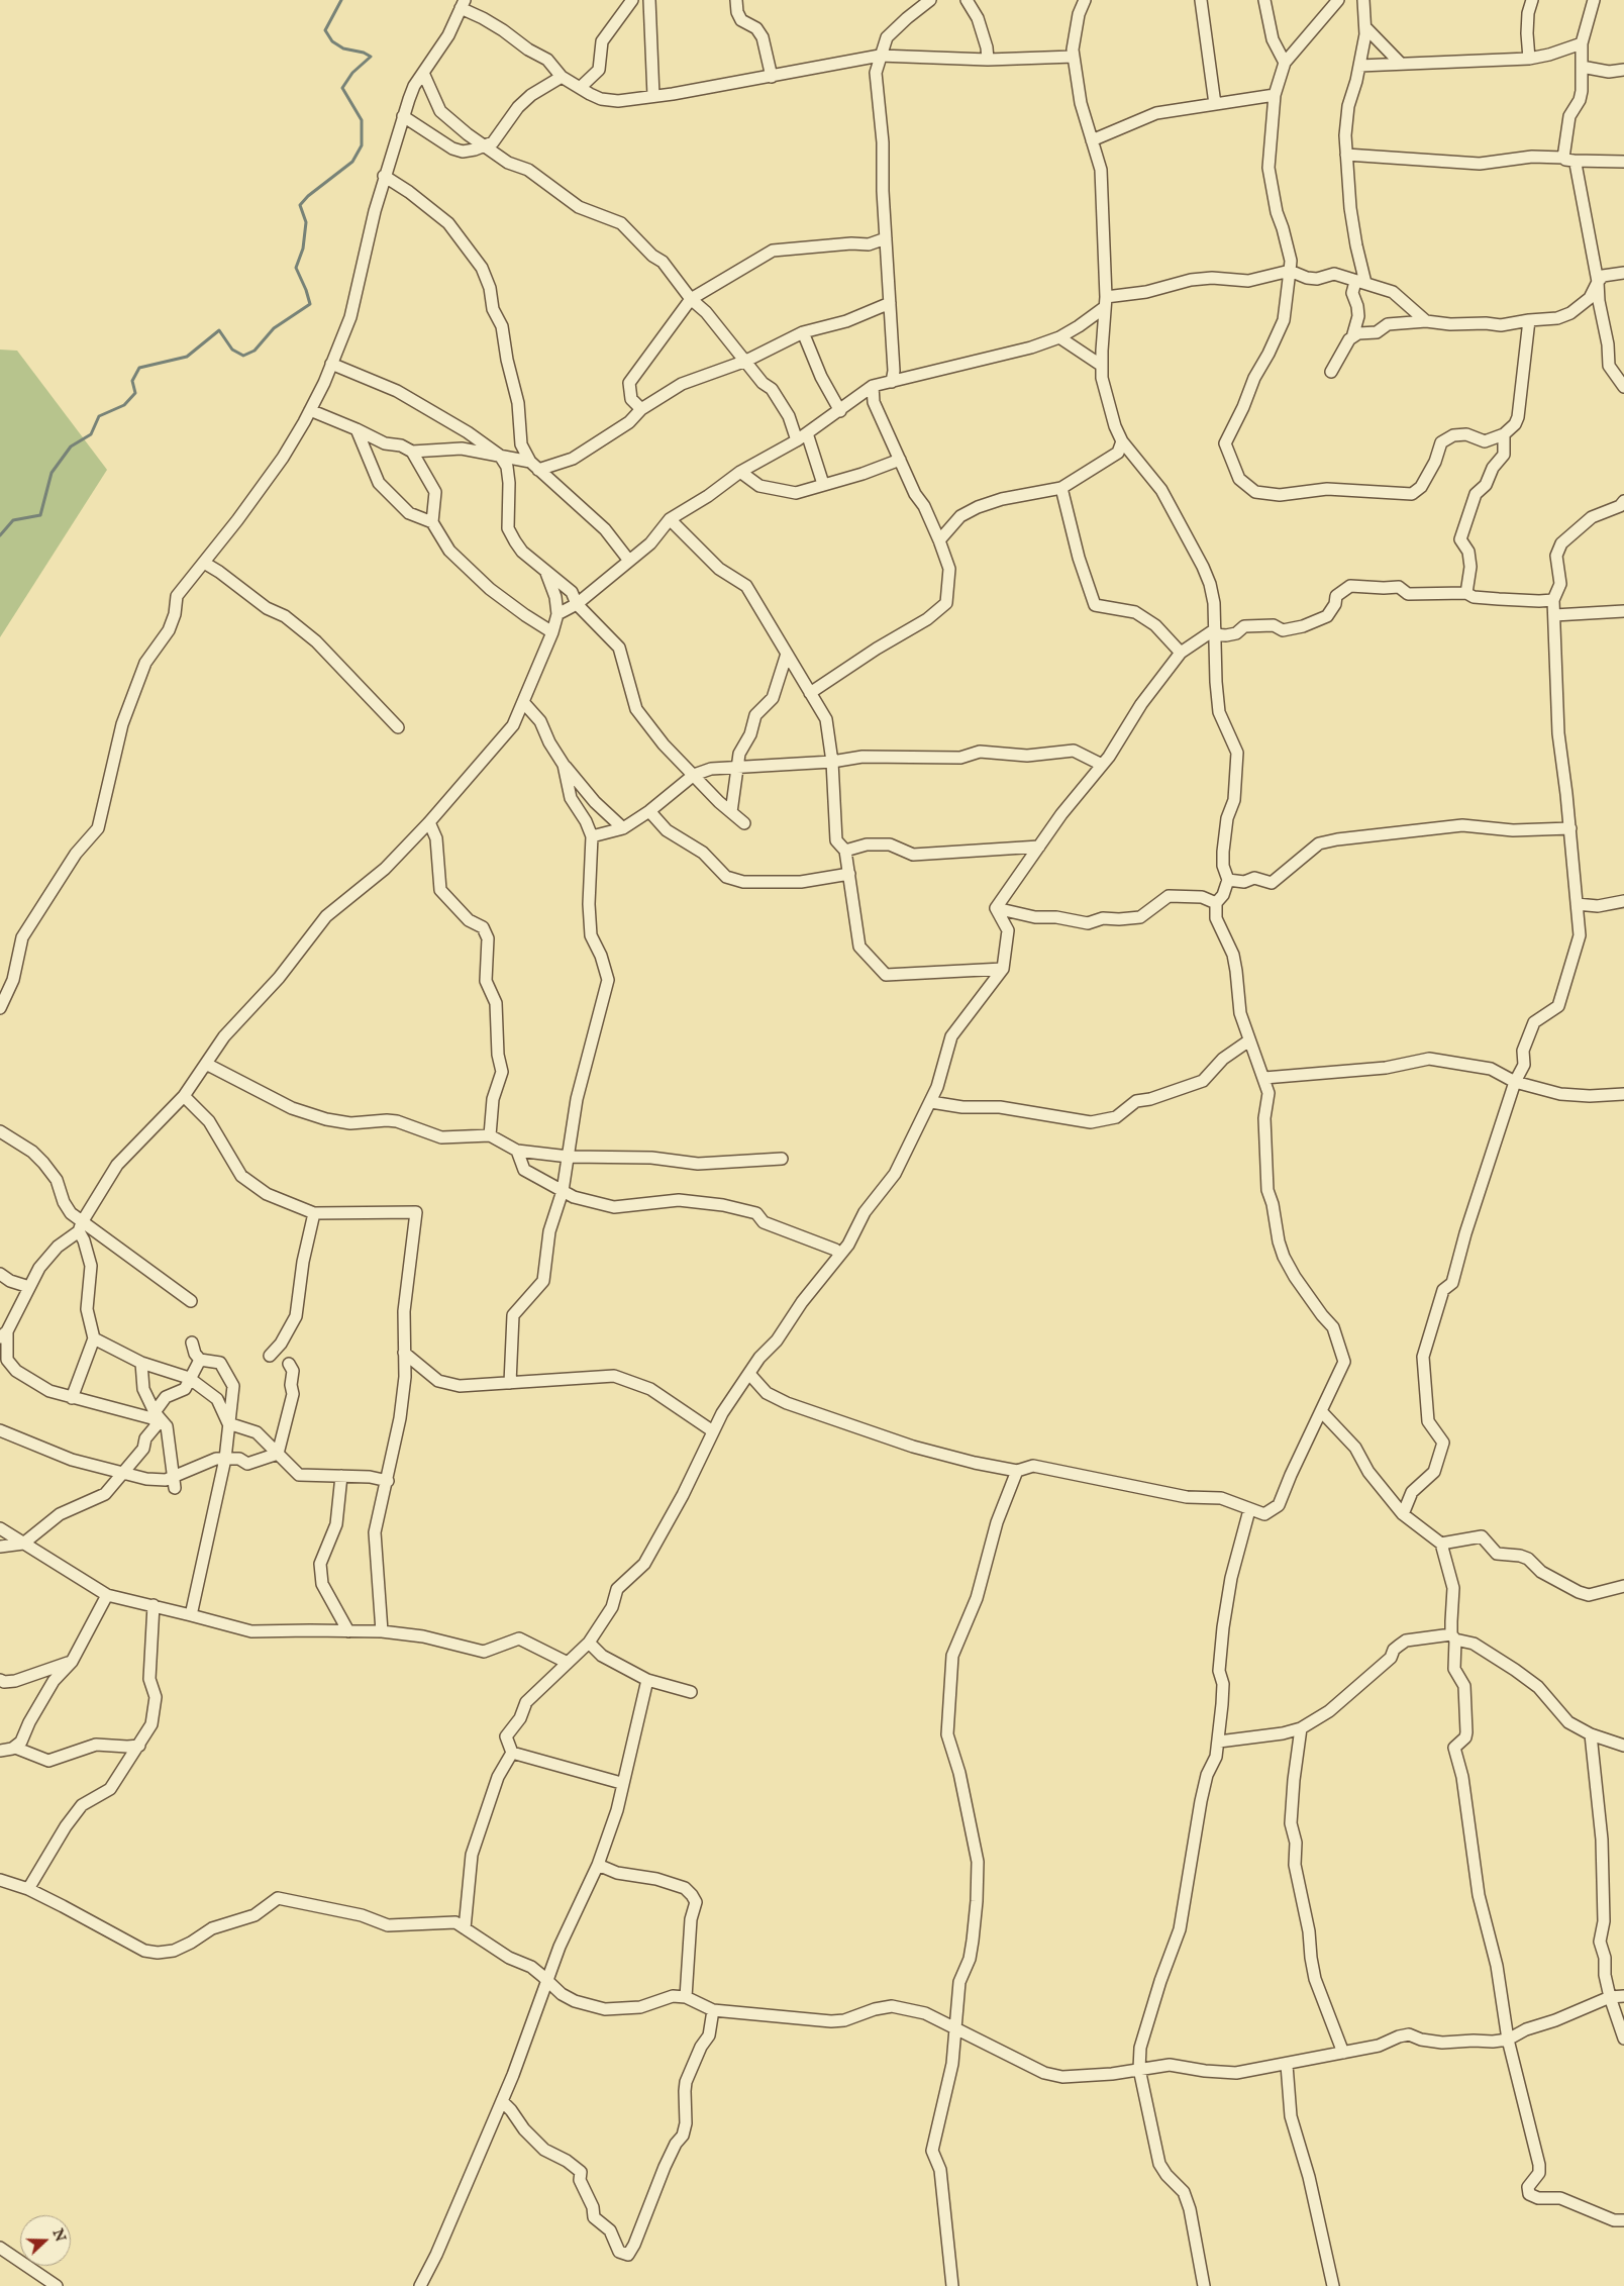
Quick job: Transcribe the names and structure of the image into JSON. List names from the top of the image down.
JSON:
{
  "north": "right"
}
